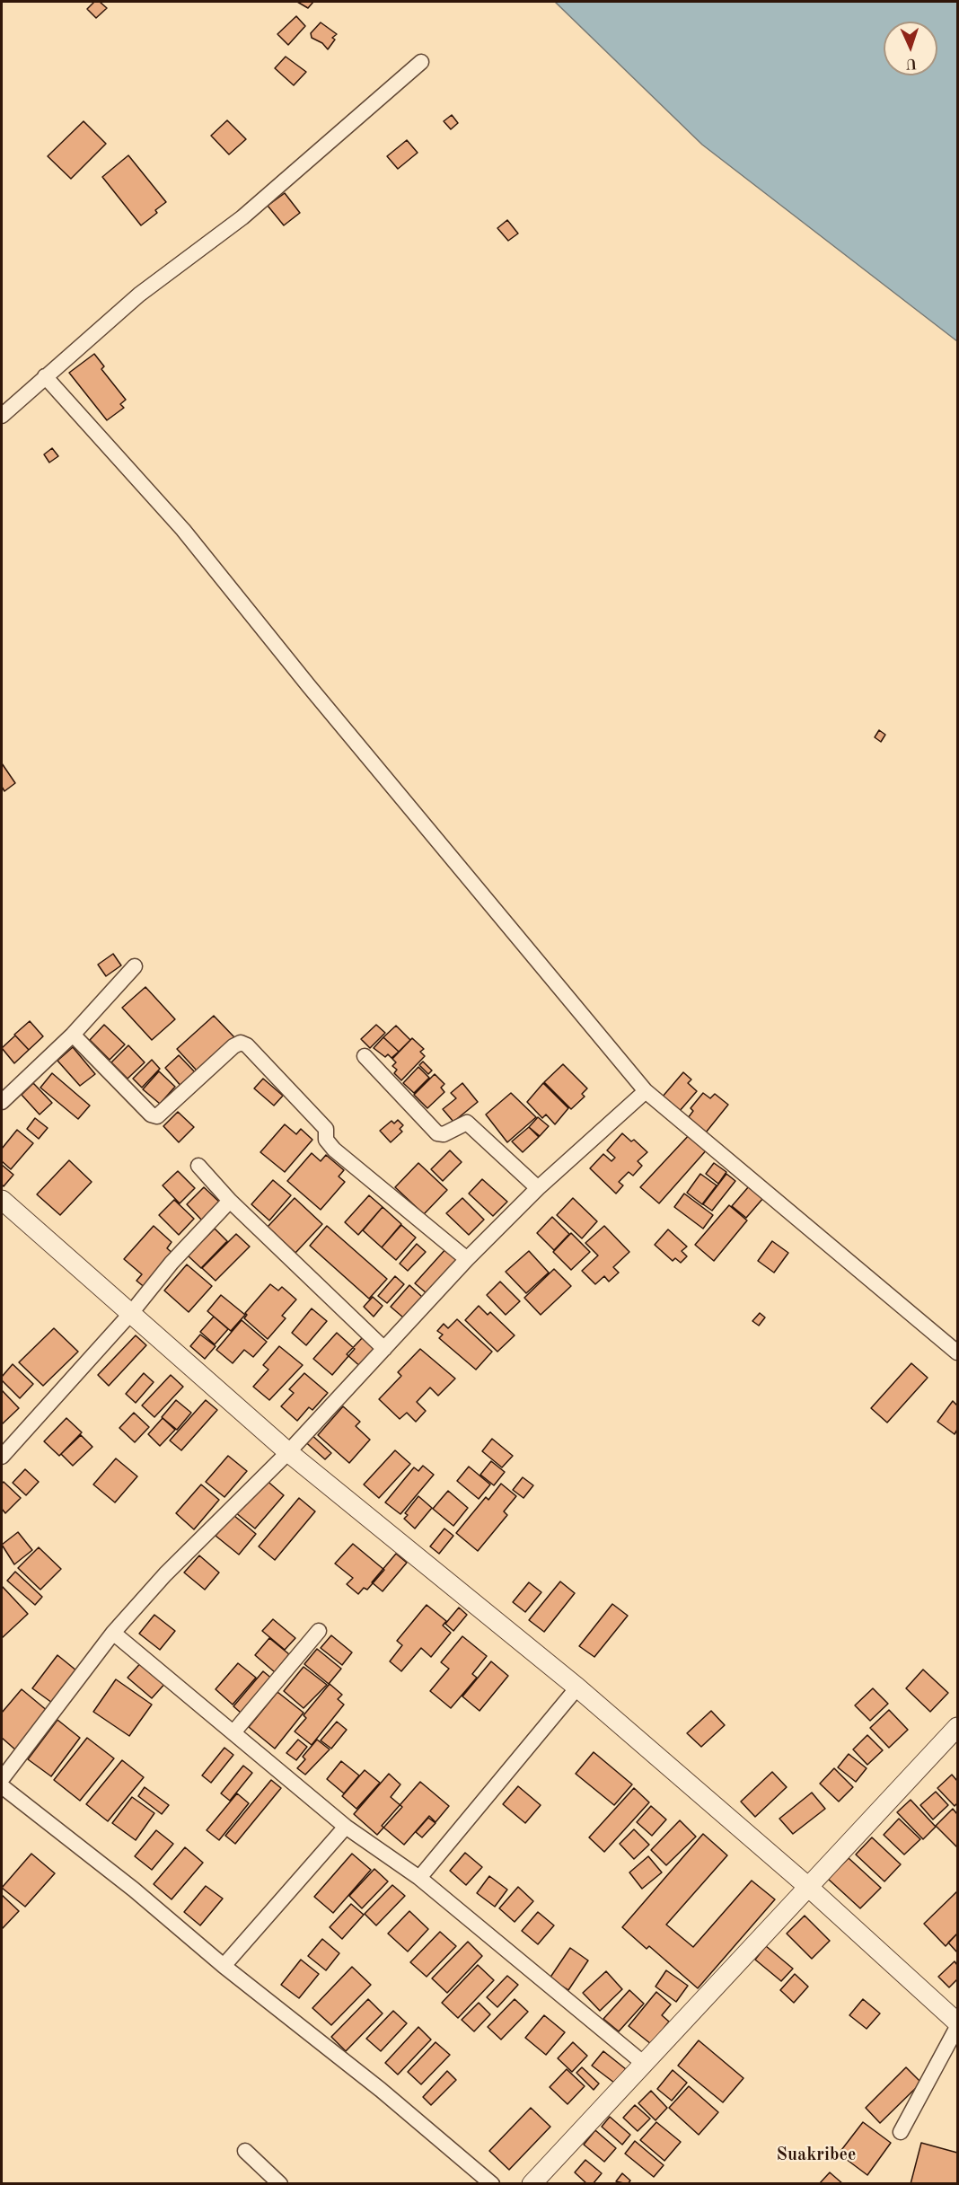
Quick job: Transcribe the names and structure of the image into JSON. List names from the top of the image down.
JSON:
{
  "districts": ["Suakribee"],
  "north": "bottom"
}
